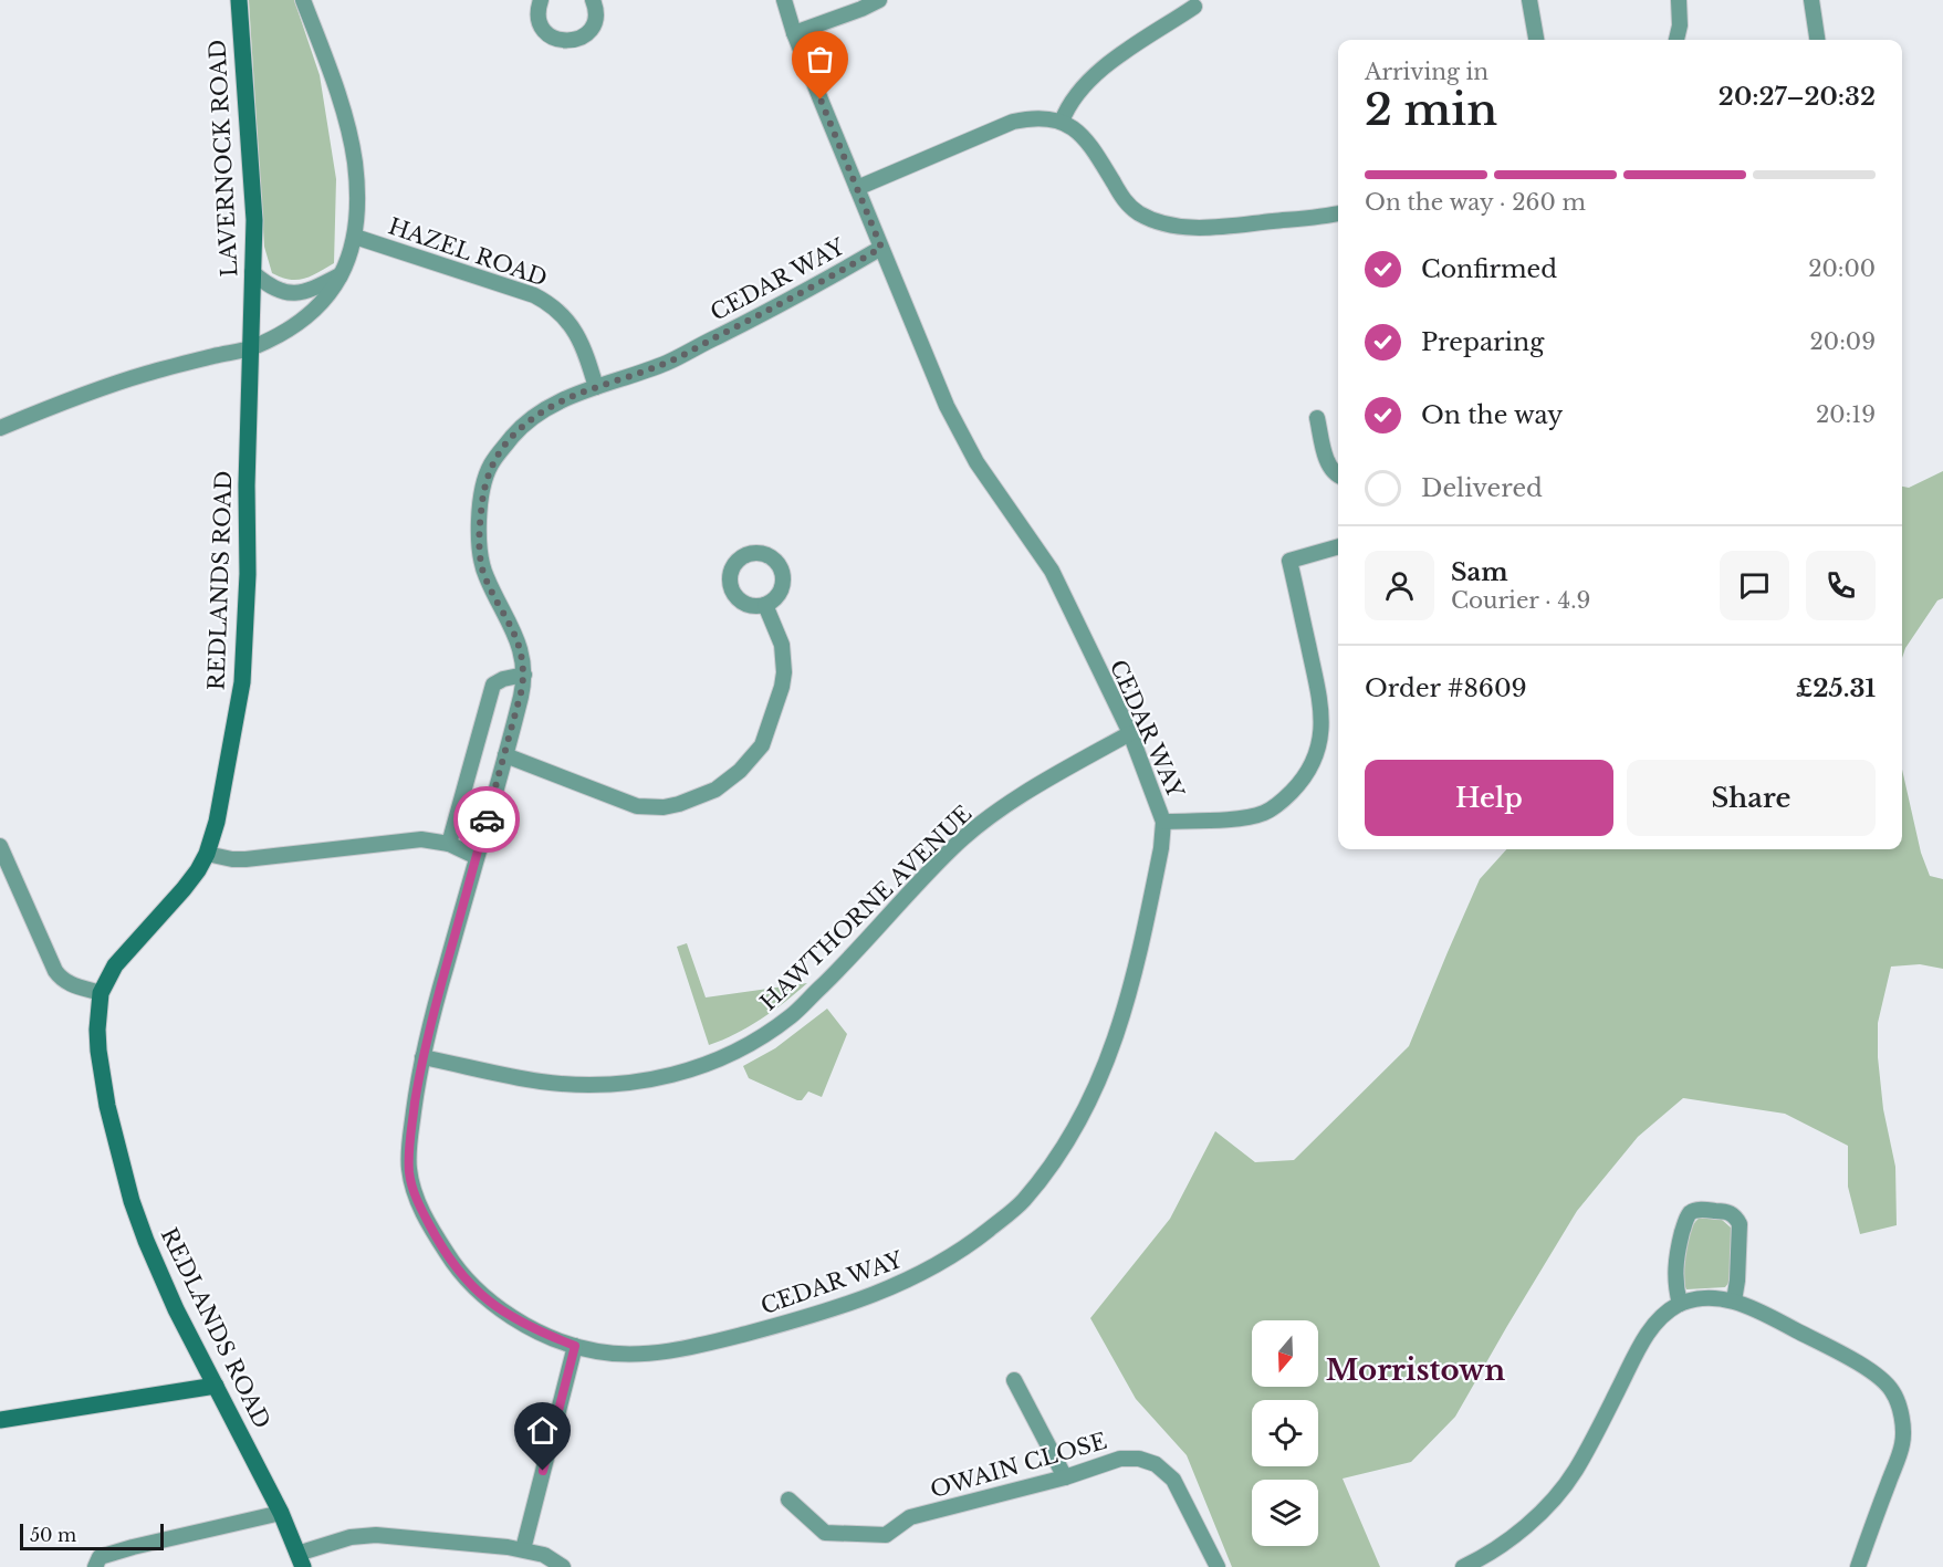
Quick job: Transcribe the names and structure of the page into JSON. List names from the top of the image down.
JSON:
{
  "streets": {
    "main road": ["LAVERNOCK ROAD", "REDLANDS ROAD"],
    "street": [
      "HAZEL ROAD",
      "CEDAR WAY",
      "HAWTHORNE AVENUE",
      "OWAIN CLOSE"
    ]
  },
  "crossings": [
    ["LAVERNOCK ROAD", "REDLANDS ROAD"],
    ["HAZEL ROAD", "CEDAR WAY"],
    ["CEDAR WAY", "HAWTHORNE AVENUE"]
  ],
  "districts": ["Morristown"],
  "scale_bar": "50 m",
  "north": "bottom",
  "page": {
    "heading": ["2 min", "Arriving in", "20:27–20:32"],
    "panel": [
      "Sam",
      "Courier · 4.9",
      "Order #8609",
      "£25.31"
    ],
    "bar": "On the way · 260 m",
    "list": [
      ["Confirmed", "20:00"],
      ["Preparing", "20:09"],
      ["On the way", "20:19"],
      "Delivered"
    ],
    "buttons": ["Help", "Share"],
    "scale": "50 m"
  }
}
